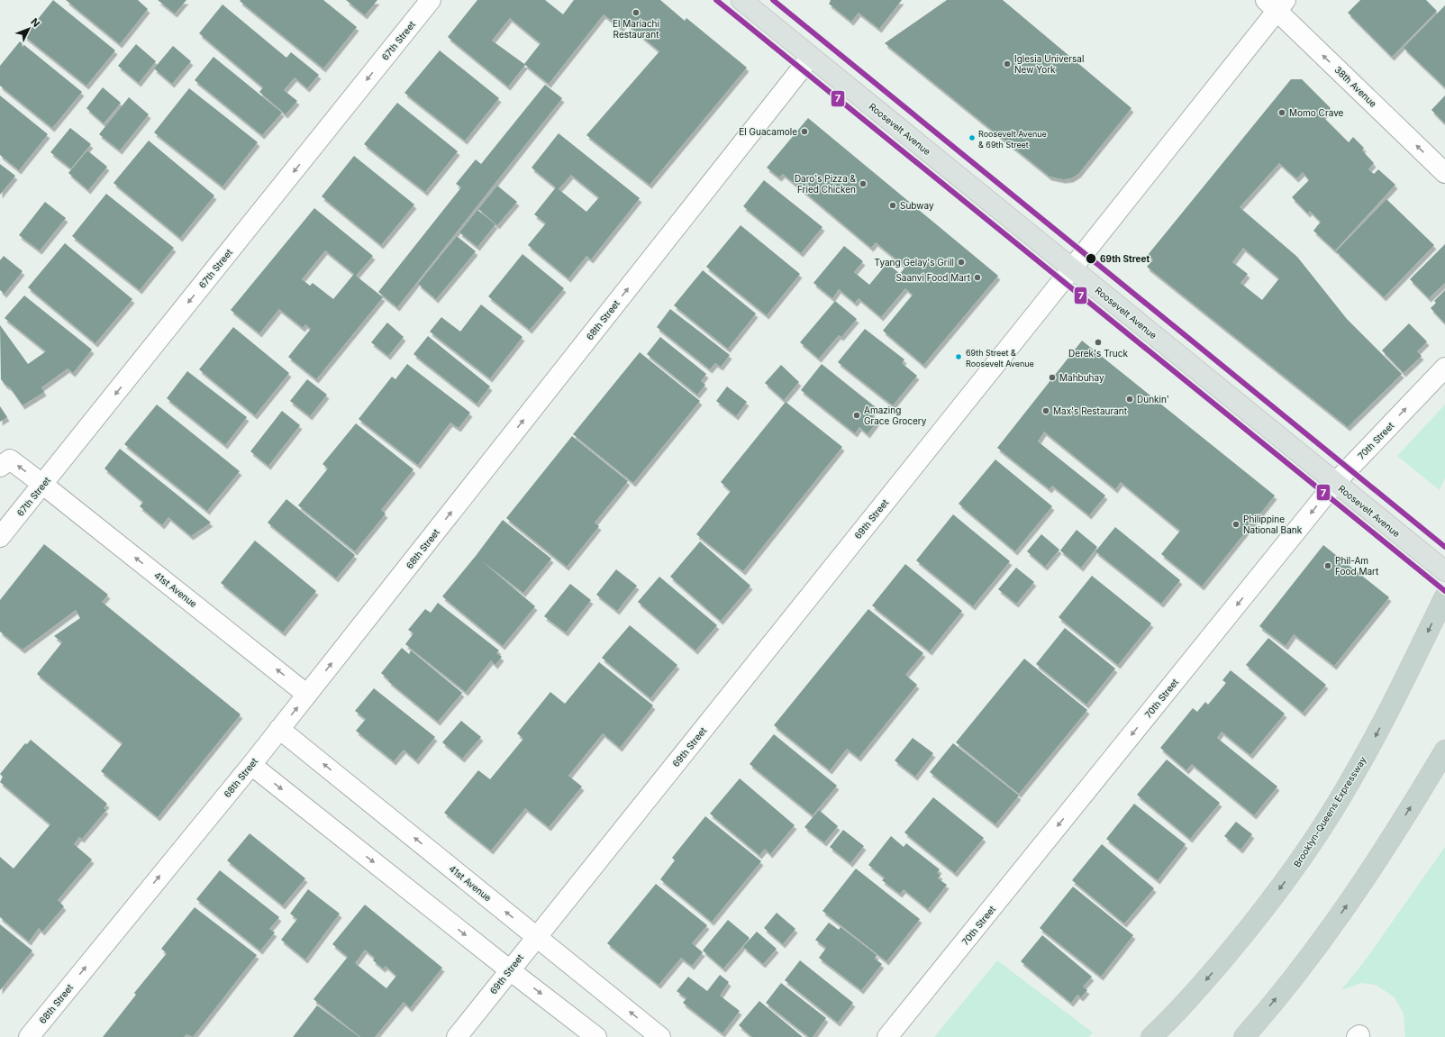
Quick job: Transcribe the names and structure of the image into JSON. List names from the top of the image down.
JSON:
{
  "streets": {
    "highway": ["Brooklyn-Queens Expressway"],
    "main road": ["Roosevelt Avenue"],
    "street": [
      "67th Street",
      "38th Avenue",
      "68th Street",
      "70th Street",
      "69th Street",
      "41st Avenue"
    ]
  },
  "crossings": [
    ["67th Street", "41st Avenue"],
    ["38th Avenue", "69th Street"],
    ["Roosevelt Avenue", "68th Street"],
    ["Roosevelt Avenue", "70th Street"],
    ["Roosevelt Avenue", "69th Street"],
    ["68th Street", "41st Avenue"],
    ["69th Street", "41st Avenue"]
  ],
  "one_way": ["67th Street", "38th Avenue", "68th Street"],
  "places": [
    "El Mariachi Restaurant",
    "Iglesia Universal New York",
    "Momo Crave",
    "El Guacamole",
    "Roosevelt Avenue & 69th Street",
    "Daro's Pizza & Fried Chicken",
    "Subway",
    "69th Street",
    "Tyang Gelay's Grill",
    "Saanvi Food Mart",
    "Derek's Truck",
    "69th Street & Roosevelt Avenue",
    "Mahbuhay",
    "Dunkin'",
    "Max's Restaurant",
    "Amazing Grace Grocery",
    "Philippine National Bank",
    "Phil-Am Food Mart"
  ],
  "lines": ["transit line 7"],
  "north": "top right"
}
